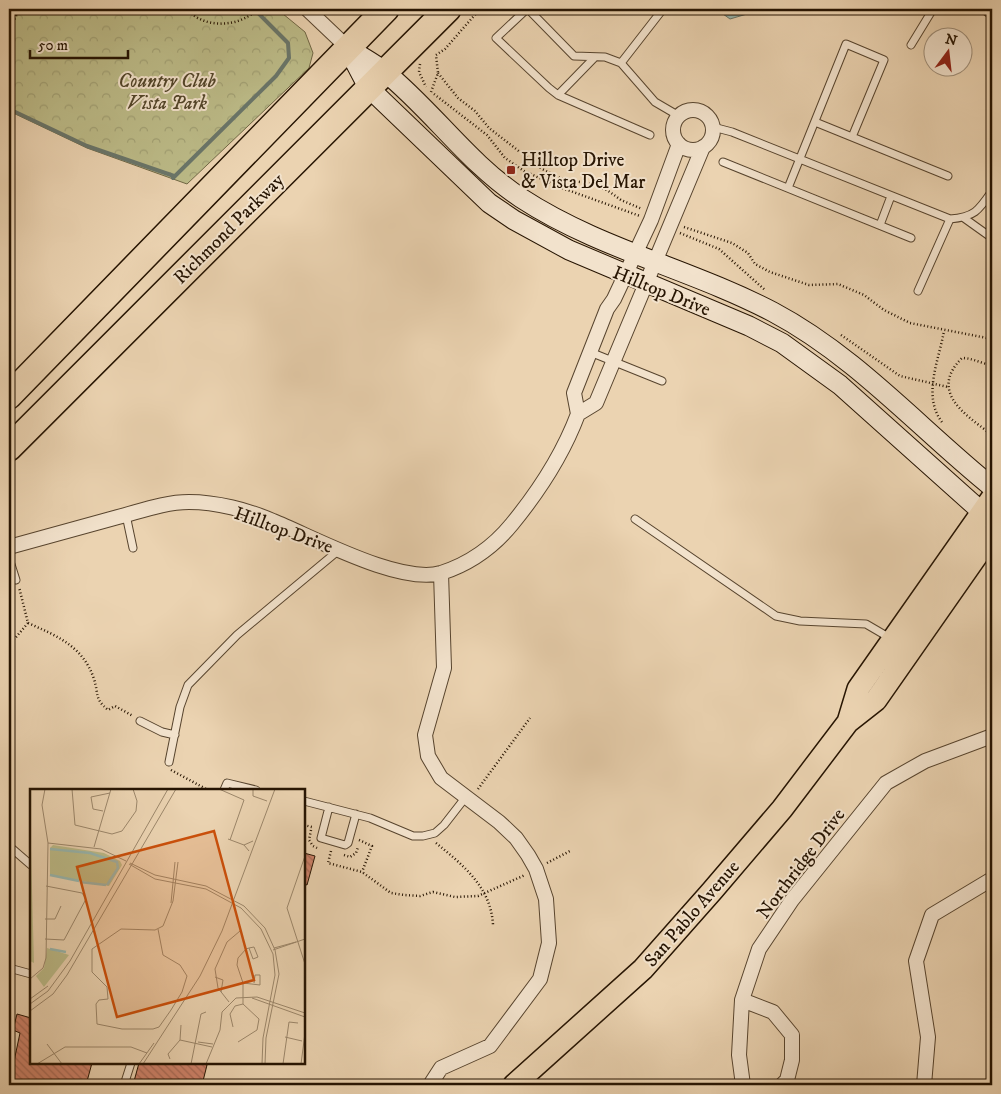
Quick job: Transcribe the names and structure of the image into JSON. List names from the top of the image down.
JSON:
{
  "streets": {
    "highway": ["Richmond Parkway"],
    "main road": ["Hilltop Drive", "San Pablo Avenue"],
    "street": ["Northridge Drive"]
  },
  "crossings": [
    ["Richmond Parkway", "Hilltop Drive"],
    ["Hilltop Drive", "San Pablo Avenue"]
  ],
  "parks": ["Country Club Vista Park"],
  "places": {
    "transit": ["Hilltop Drive & Vista Del Mar"]
  },
  "scale_bar": "50 m",
  "north": "top"
}
